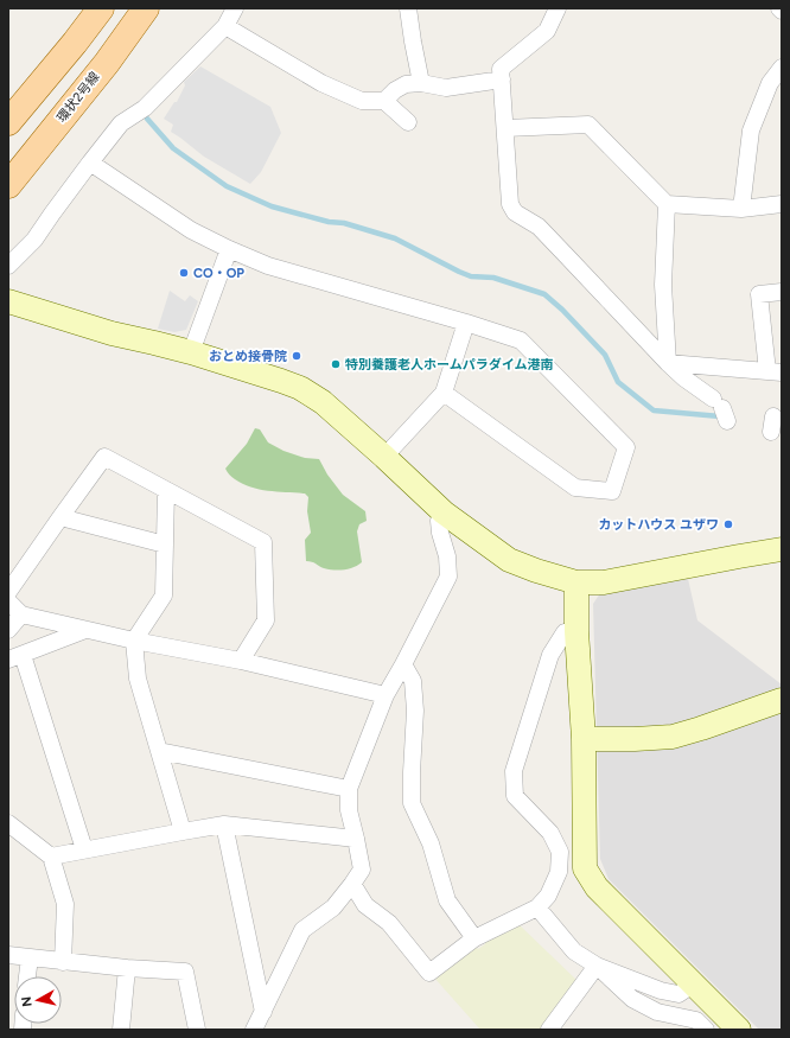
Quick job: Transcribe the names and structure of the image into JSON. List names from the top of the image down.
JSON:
{
  "streets": {
    "main road": ["環状2号線"]
  },
  "places": [
    "CO・OP",
    "おとめ接骨院",
    "特別養護老人ホームパラダイム港南",
    "カットハウス ユザワ"
  ],
  "north": "left"
}
